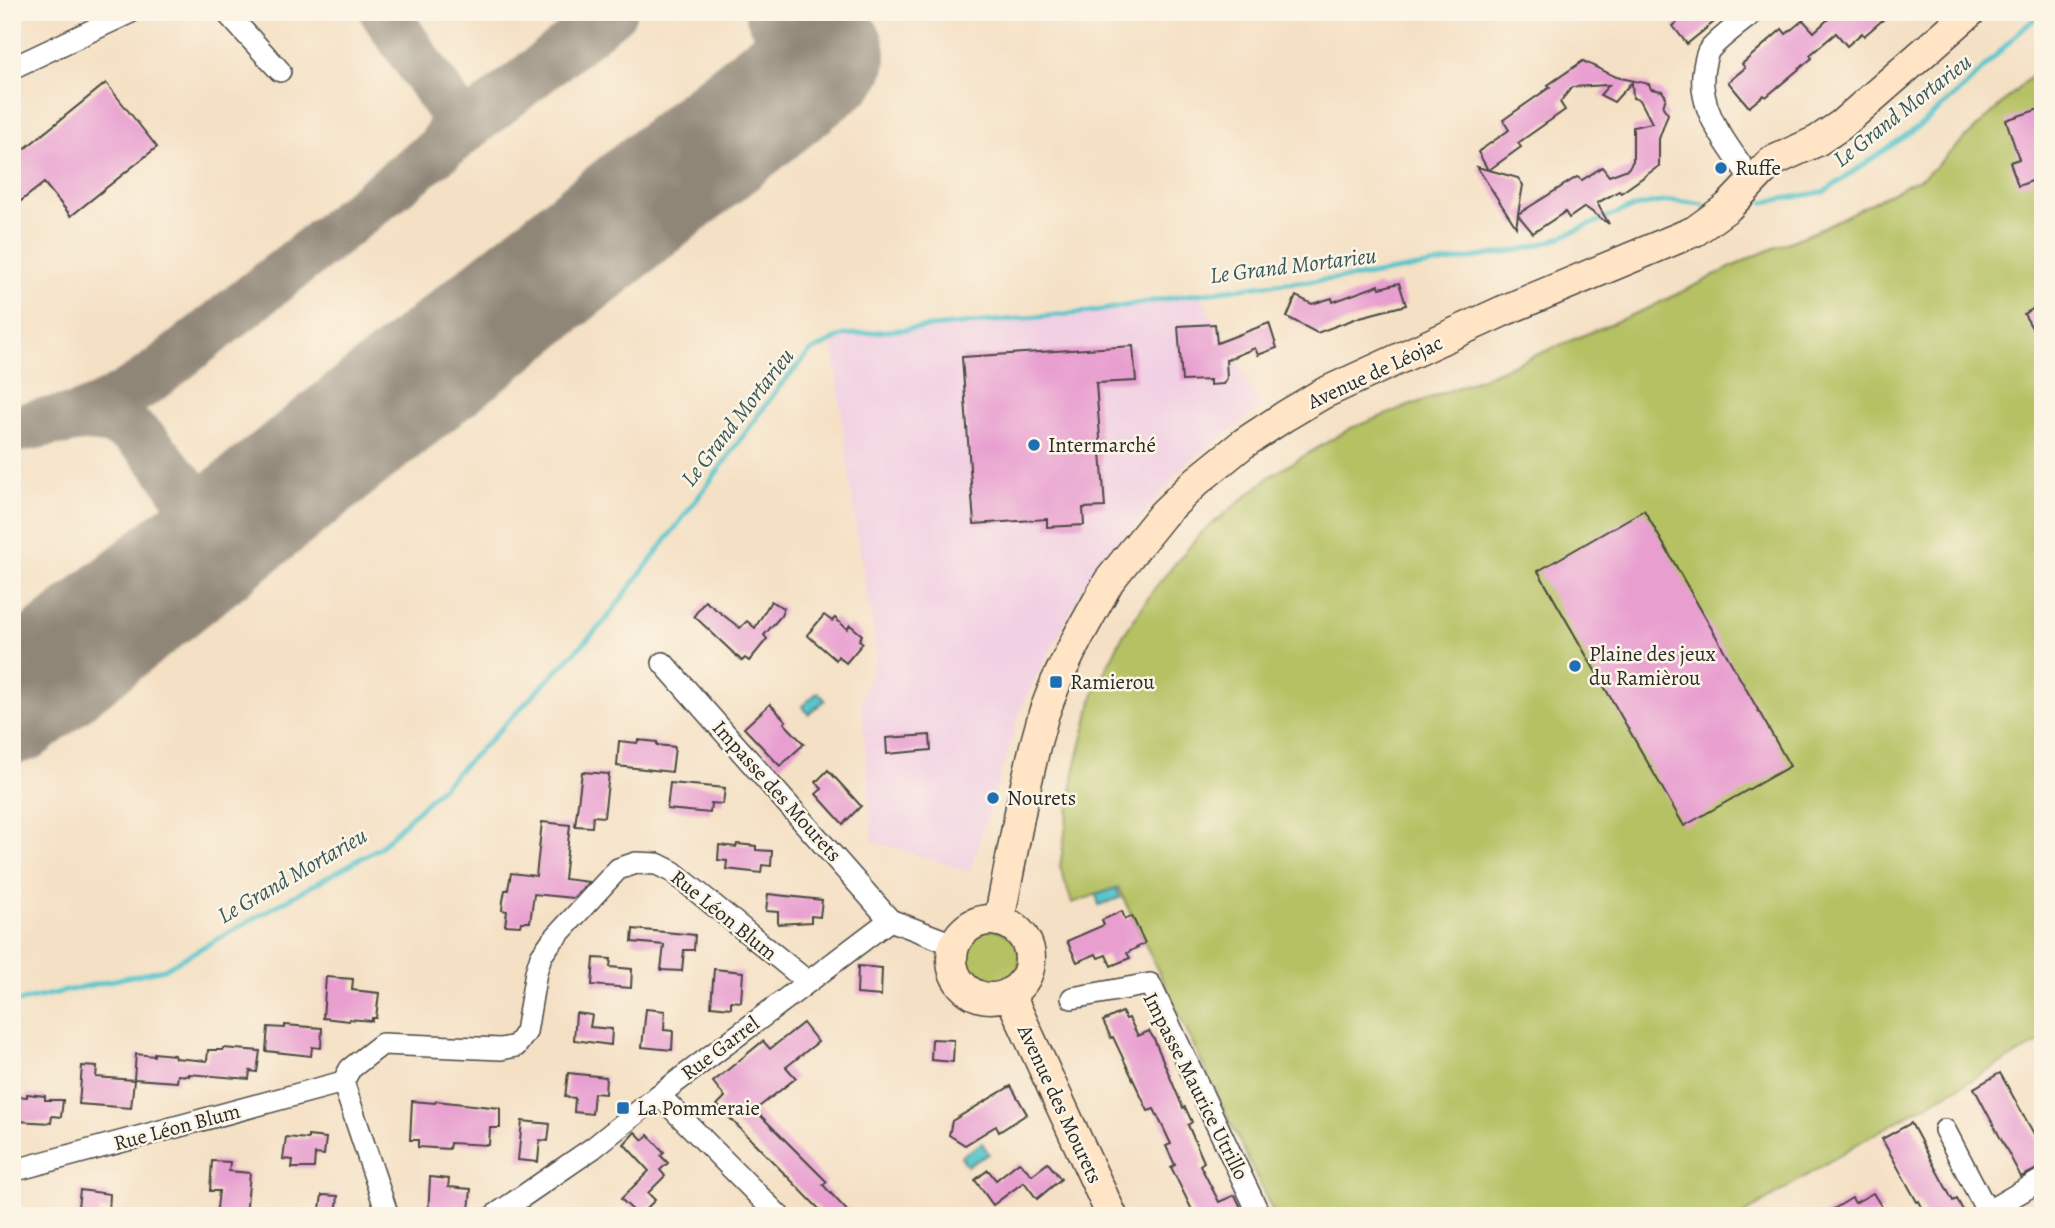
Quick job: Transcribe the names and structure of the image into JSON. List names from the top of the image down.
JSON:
{
  "streets": {
    "main road": ["Avenue de Léojac", "Avenue des Mourets"],
    "street": [
      "Impasse des Mourets",
      "Rue Léon Blum",
      "Rue Garrel",
      "Impasse Maurice Utrillo"
    ]
  },
  "crossings": [
    ["Avenue de Léojac", "Avenue des Mourets"],
    ["Impasse des Mourets", "Rue Garrel"],
    ["Rue Léon Blum", "Rue Garrel"]
  ],
  "water": ["Le Grand Mortarieu"],
  "places": {
    "other": [
      "Ruffe",
      "Intermarché",
      "Plaine des jeux du Ramièrou",
      "Nourets"
    ],
    "transit": ["Ramierou", "La Pommeraie"]
  }
}
